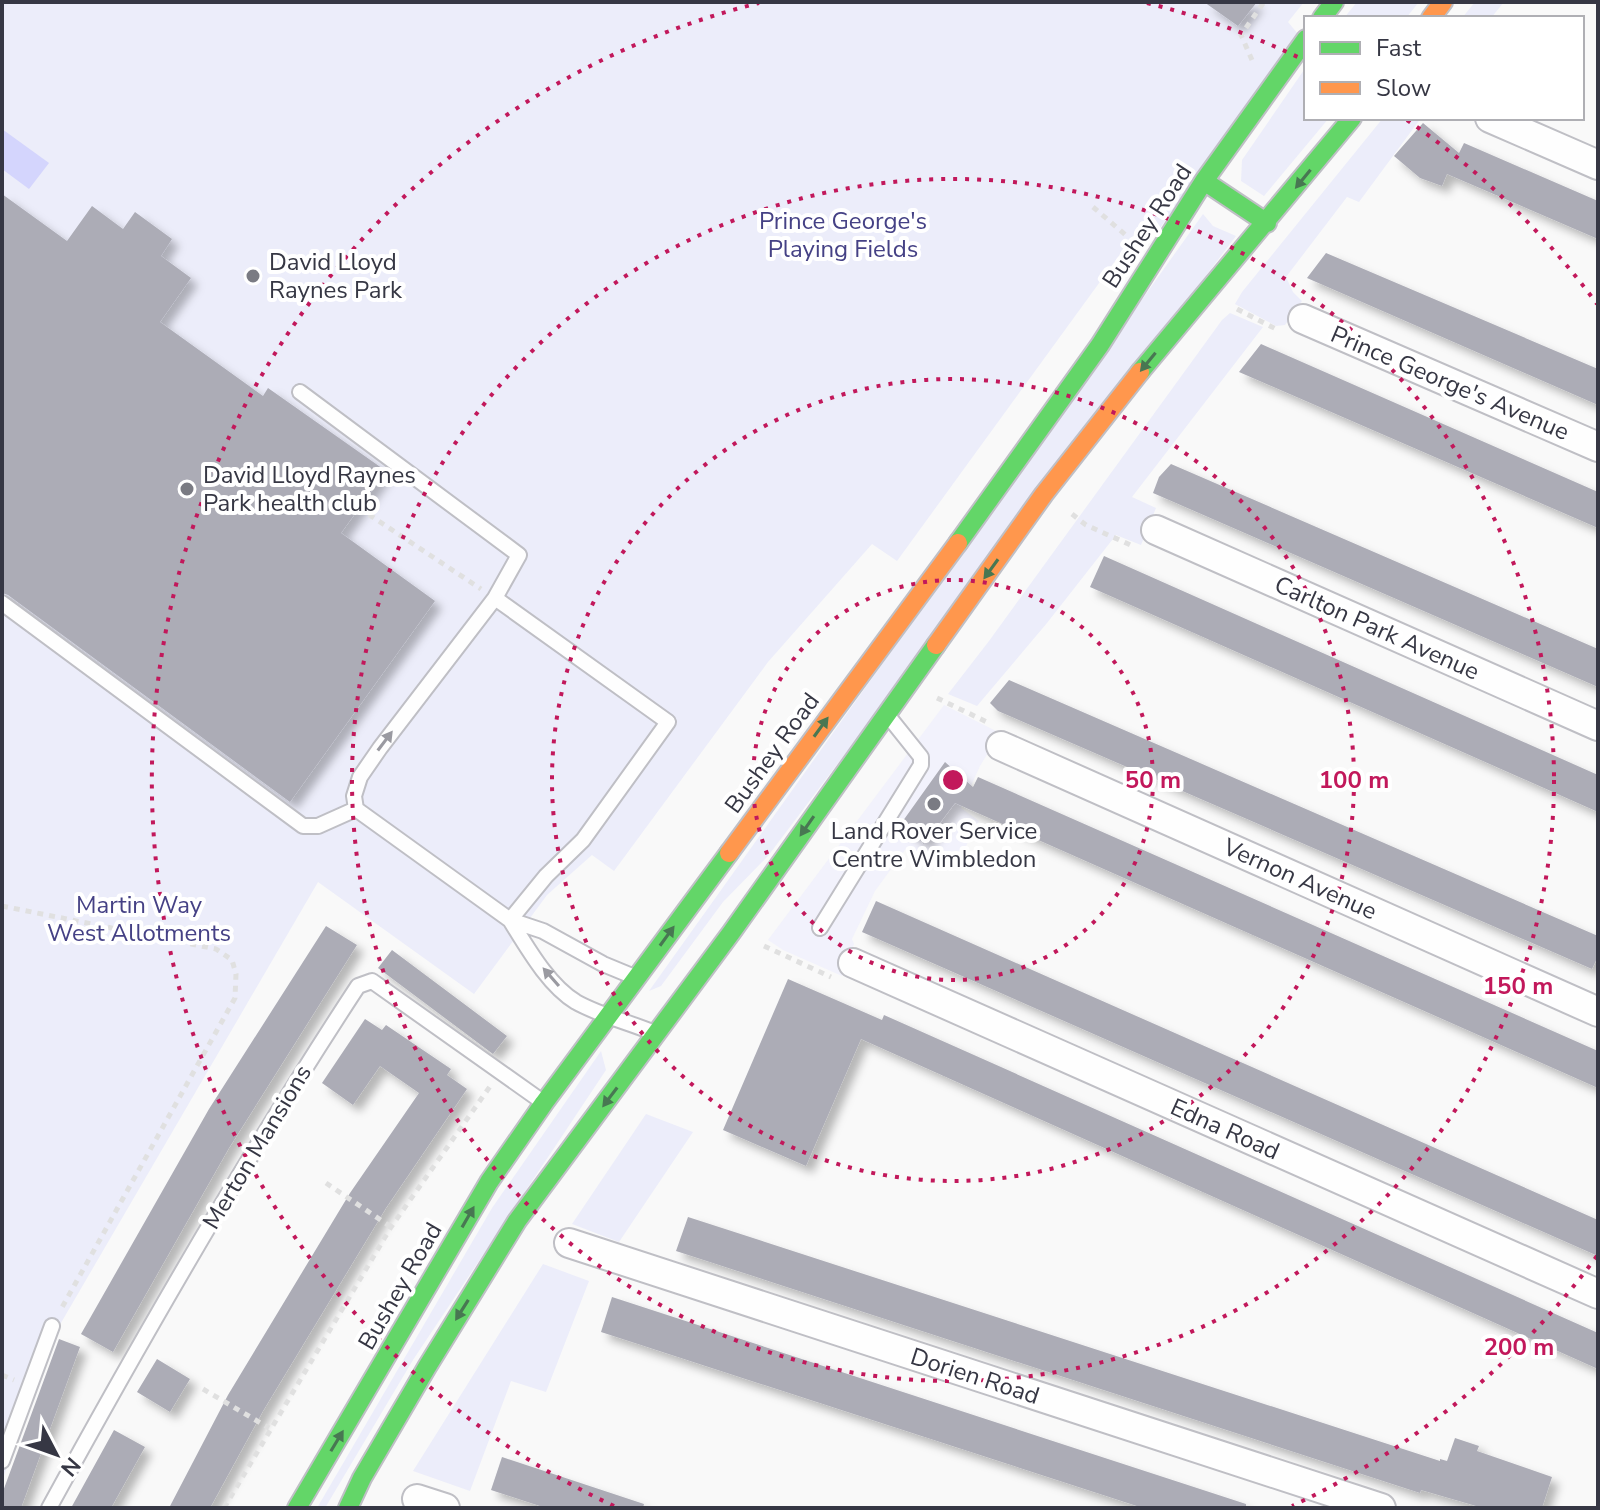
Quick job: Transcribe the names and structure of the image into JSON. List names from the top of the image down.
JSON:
{
  "streets": {
    "main road": ["Bushey Road"],
    "street": [
      "Prince George's Avenue",
      "Carlton Park Avenue",
      "Vernon Avenue",
      "Edna Road",
      "Dorien Road"
    ],
    "lane": ["Merton Mansions"]
  },
  "crossings": [
    ["Bushey Road", "Merton Mansions"]
  ],
  "parks": ["Prince George's Playing Fields", "Martin Way West Allotments"],
  "places": ["David Lloyd Raynes Park", "David Lloyd Raynes Park health club", "Land Rover Service Centre Wimbledon"],
  "legend": ["Fast", "Slow"],
  "north": "bottom right",
  "rings": [
    "50 m",
    "100 m",
    "150 m",
    "200 m"
  ]
}
